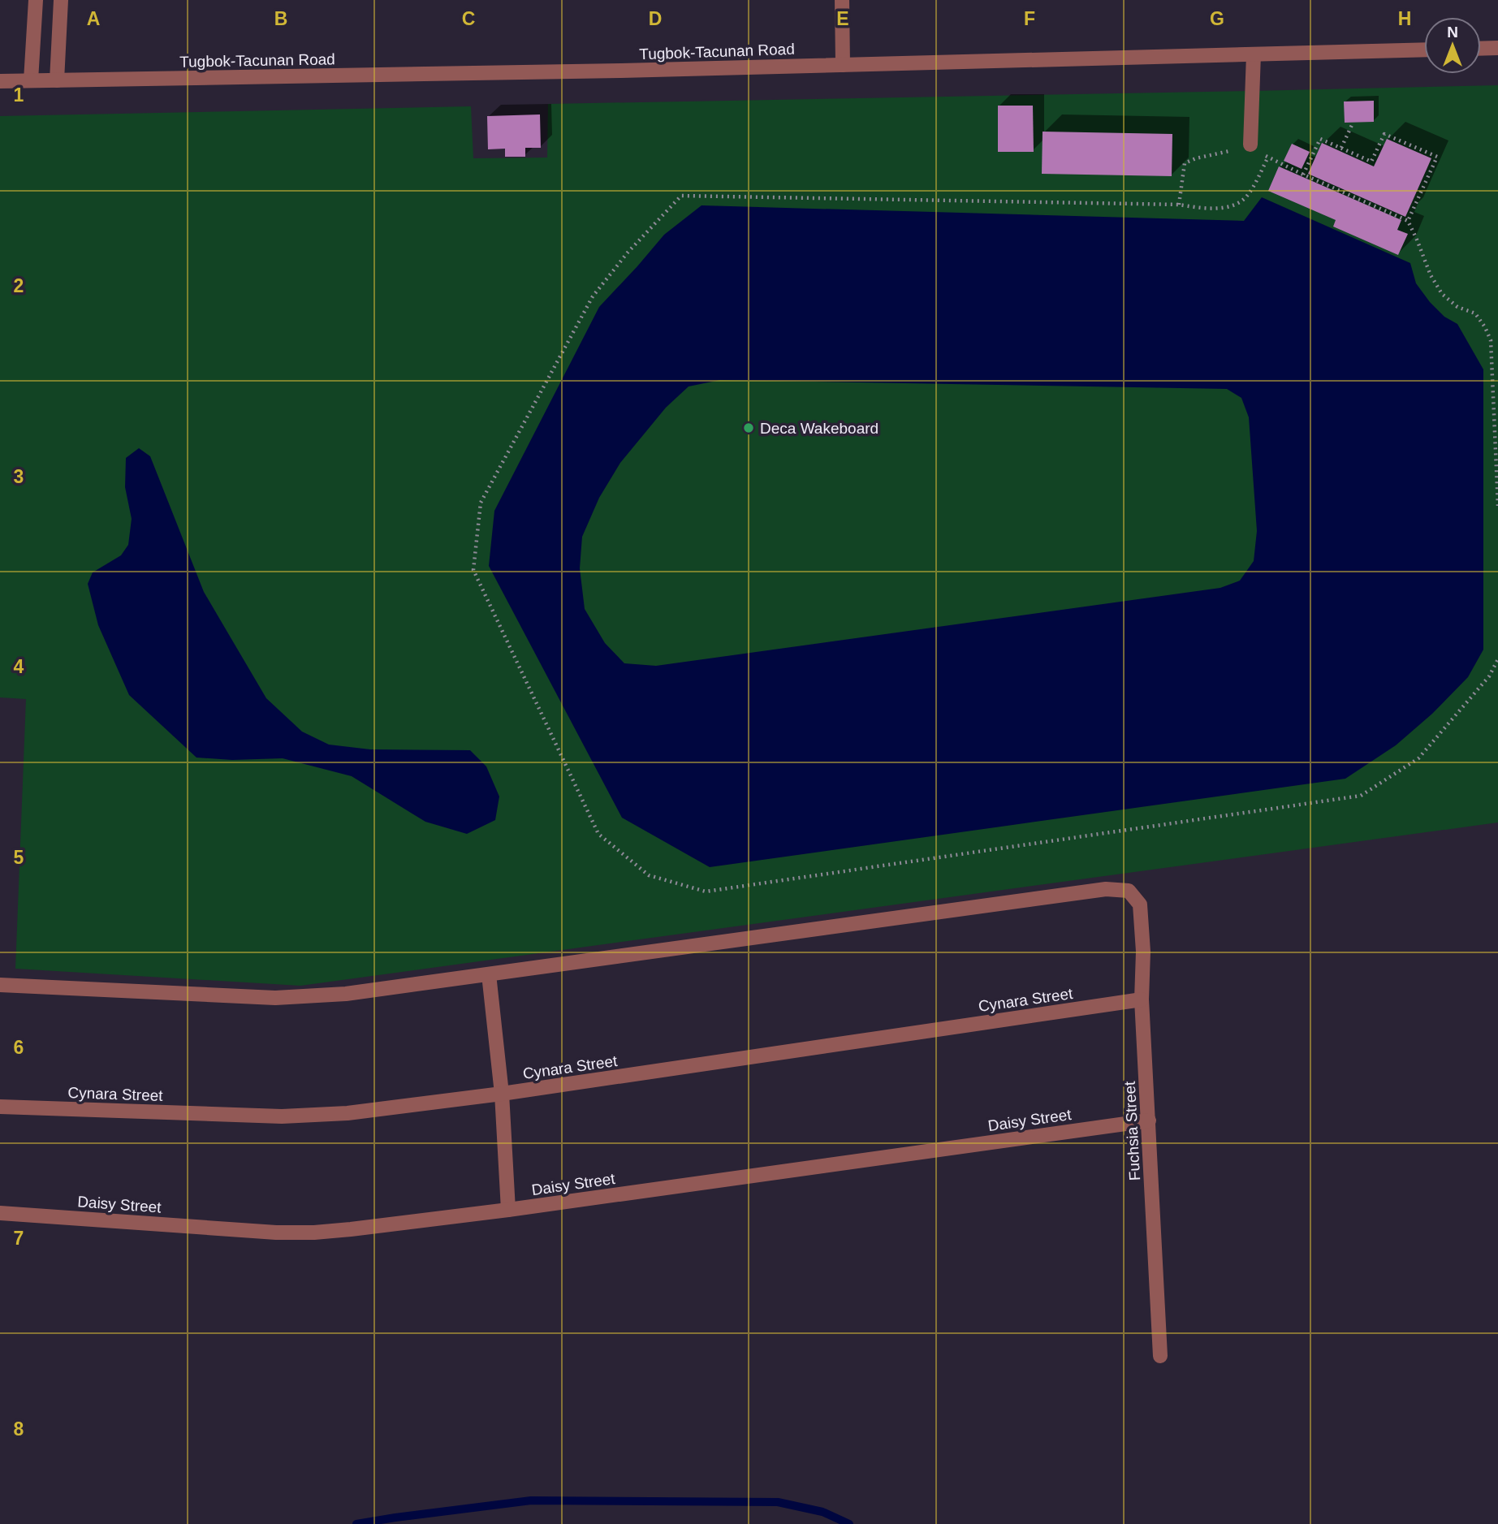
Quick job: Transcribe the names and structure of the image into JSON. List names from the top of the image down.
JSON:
{
  "streets": {
    "street": [
      "Tugbok-Tacunan Road",
      "Cynara Street",
      "Daisy Street",
      "Fuchsia Street"
    ]
  },
  "crossings": [
    ["Cynara Street", "Fuchsia Street"],
    ["Daisy Street", "Fuchsia Street"]
  ],
  "places": ["Deca Wakeboard"],
  "north": "top",
  "grid": {
    "columns": [
      "A",
      "B",
      "C",
      "D",
      "E",
      "F",
      "G",
      "H"
    ],
    "rows": [
      "1",
      "2",
      "3",
      "4",
      "5",
      "6",
      "7",
      "8"
    ]
  }
}
